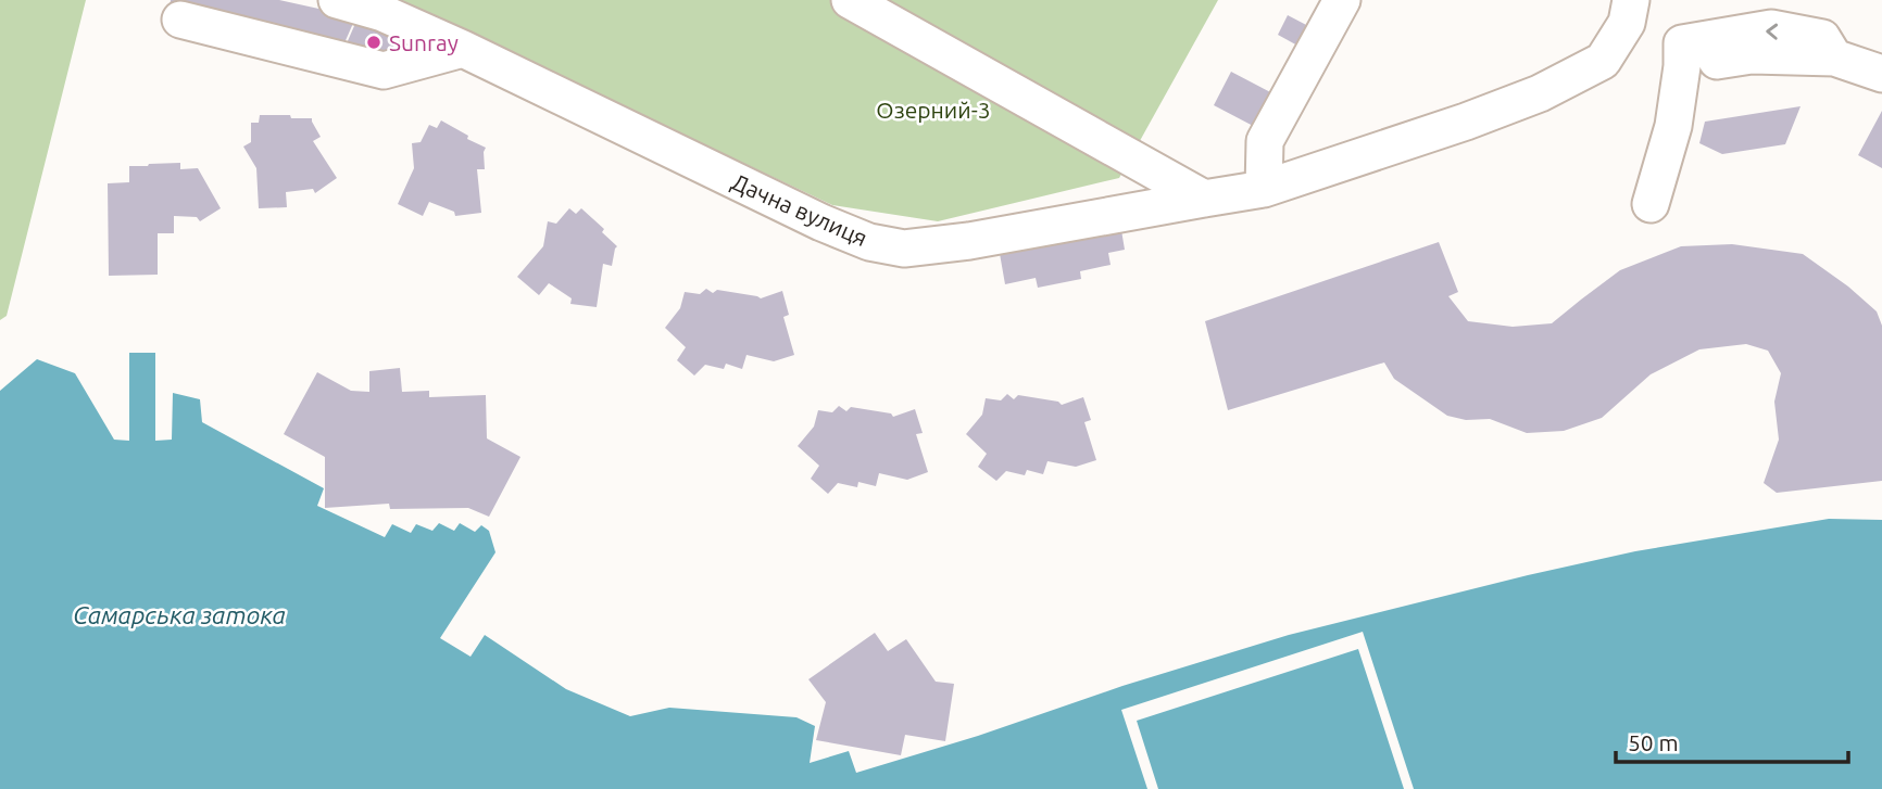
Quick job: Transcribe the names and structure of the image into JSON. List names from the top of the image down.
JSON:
{
  "streets": {
    "street": ["Дачна вулиця"]
  },
  "water": ["Самарська затока"],
  "parks": ["Озерний-3"],
  "places": ["Sunray"],
  "scale_bar": "50 m"
}
